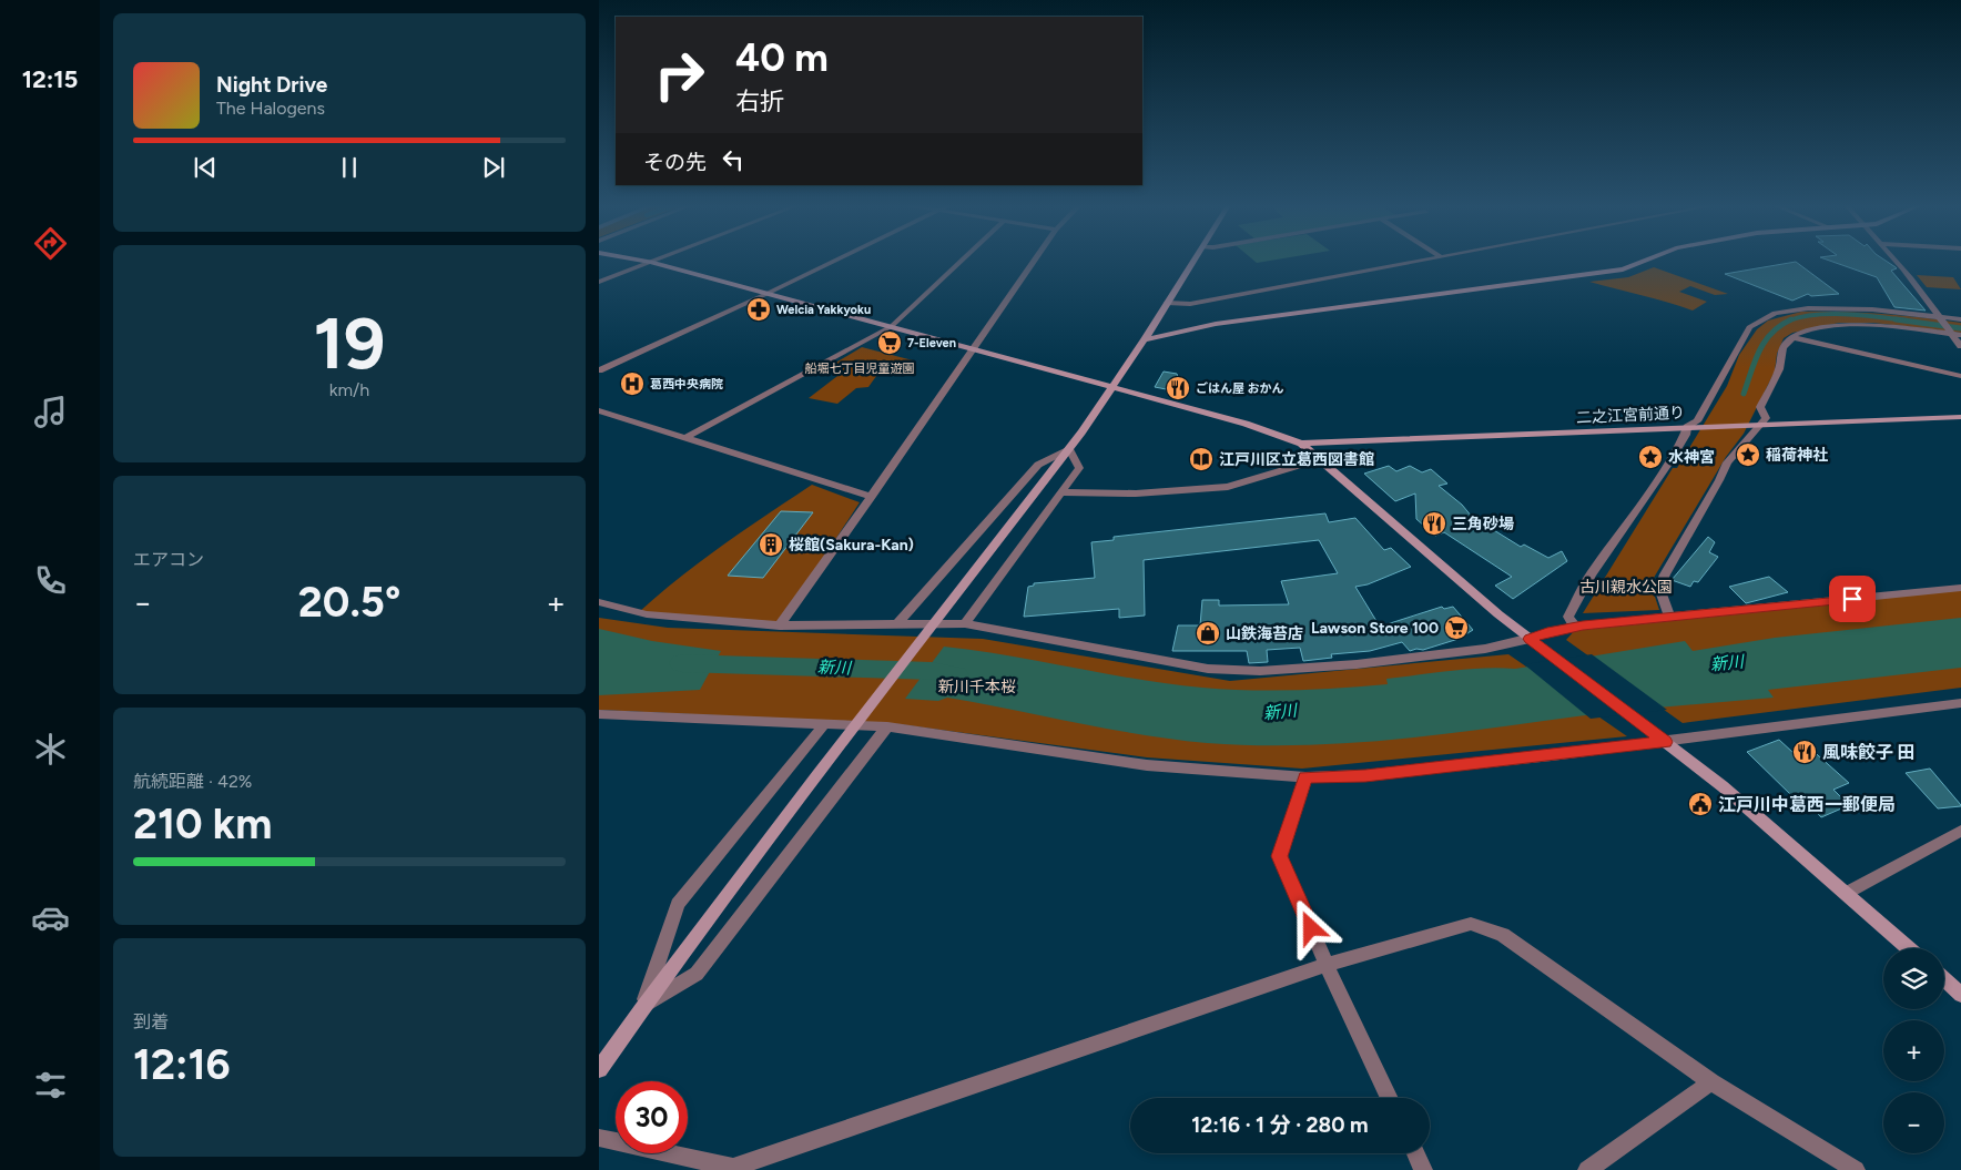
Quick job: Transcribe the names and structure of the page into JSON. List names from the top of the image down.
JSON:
{
  "streets": {
    "street": ["二之江宮前通り"]
  },
  "water": ["新川"],
  "parks": ["船堀七丁目児童遊園", "古川親水公園", "新川千本桜"],
  "places": {
    "pharmacy": ["Welcia Yakkyoku"],
    "supermarket": ["7-Eleven", "Lawson Store 100"],
    "hospital": ["葛西中央病院"],
    "restaurant": ["ごはん屋 おかん", "三角砂場", "風味餃子 田"],
    "place": ["稲荷神社", "水神宮"],
    "library": ["江戸川区立葛西図書館"],
    "building": ["桜館(Sakura-Kan)"],
    "shop": ["山鉄海苔店"],
    "public building": ["江戸川中葛西一郵便局"]
  },
  "page": {
    "tabs": "12:15",
    "turn": ["40 m", "右折"],
    "song": ["Night Drive", "The Halogens"],
    "then": "その先",
    "tile": [
      ["19", "km/h"],
      "エアコン",
      ["航続距離 · 42%", "210 km"],
      ["到着", "12:16"]
    ],
    "heat": ["−", "20.5°", "+"],
    "map_buttons": ["+", "−"],
    "limit": "30",
    "trip": "12:16 · 1 分 · 280 m"
  }
}
